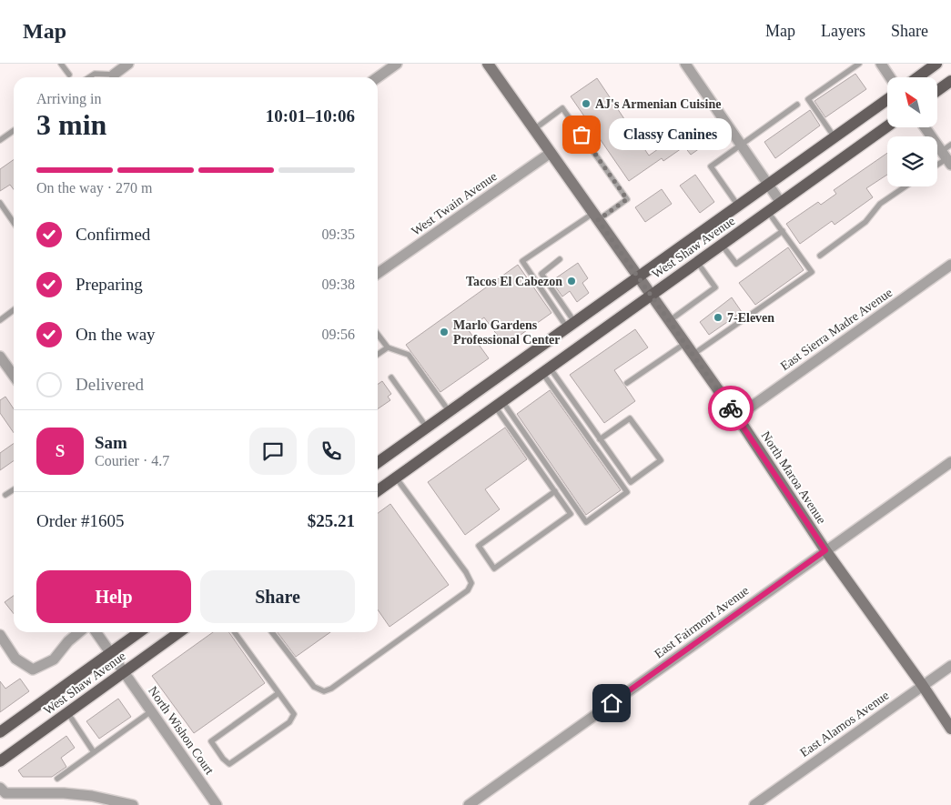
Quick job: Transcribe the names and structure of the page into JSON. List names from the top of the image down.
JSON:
{
  "streets": {
    "main road": ["West Shaw Avenue", "North Maroa Avenue"],
    "street": [
      "West Twain Avenue",
      "East Sierra Madre Avenue",
      "East Fairmont Avenue",
      "East Alamos Avenue",
      "North Wishon Court"
    ]
  },
  "crossings": [
    ["West Twain Avenue", "North Maroa Avenue"],
    ["West Shaw Avenue", "North Maroa Avenue"],
    ["West Shaw Avenue", "North Wishon Court"],
    ["East Sierra Madre Avenue", "North Maroa Avenue"],
    ["North Maroa Avenue", "East Fairmont Avenue"],
    ["North Maroa Avenue", "East Alamos Avenue"]
  ],
  "places": [
    "AJ's Armenian Cuisine",
    "Classy Canines",
    "Tacos El Cabezon",
    "7-Eleven",
    "Marlo Gardens Professional Center"
  ],
  "north": "top left",
  "page": {
    "header": "Map",
    "nav": ["Map", "Layers", "Share"],
    "heading": ["3 min", "Arriving in", "10:01–10:06"],
    "panel": [
      "Sam",
      "Courier · 4.7",
      "Order #1605",
      "$25.21"
    ],
    "bubble": "Classy Canines",
    "bar": "On the way · 270 m",
    "list": [
      ["Confirmed", "09:35"],
      ["Preparing", "09:38"],
      ["On the way", "09:56"],
      "Delivered"
    ],
    "round": "S",
    "buttons": ["Help", "Share"]
  }
}
